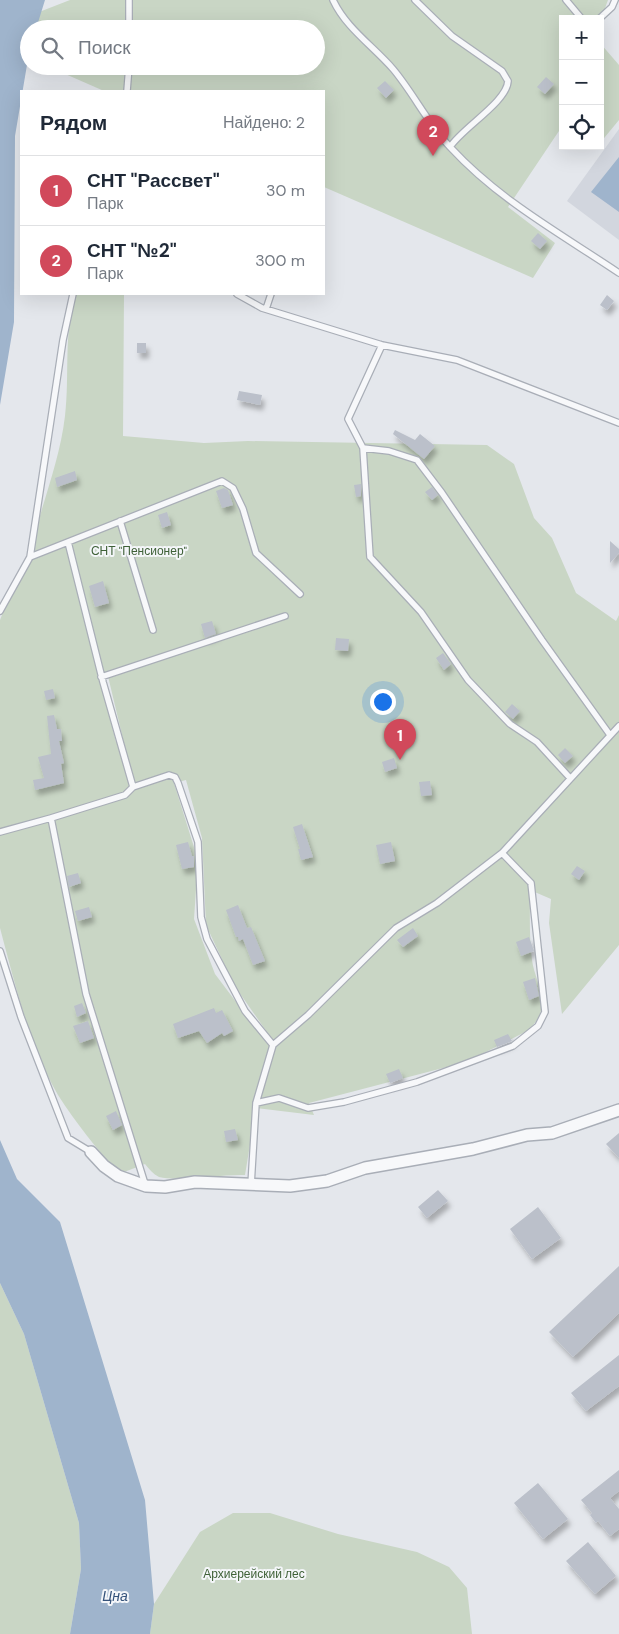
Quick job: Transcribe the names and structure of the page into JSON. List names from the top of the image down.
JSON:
{
  "water": ["Цна"],
  "parks": ["СНТ \"Пенсионер\"", "Архиерейский лес"],
  "page": {
    "map_buttons": ["+", "−"],
    "search": "Поиск",
    "heading": ["Рядом", "Найдено: 2"],
    "pins": ["2", "1"],
    "list": [
      {
        "mark": "1",
        "name": "СНТ \"Рассвет\"",
        "note": "Парк",
        "value": "30 m"
      },
      {
        "mark": "2",
        "name": "СНТ \"№2\"",
        "note": "Парк",
        "value": "300 m"
      }
    ]
  }
}
